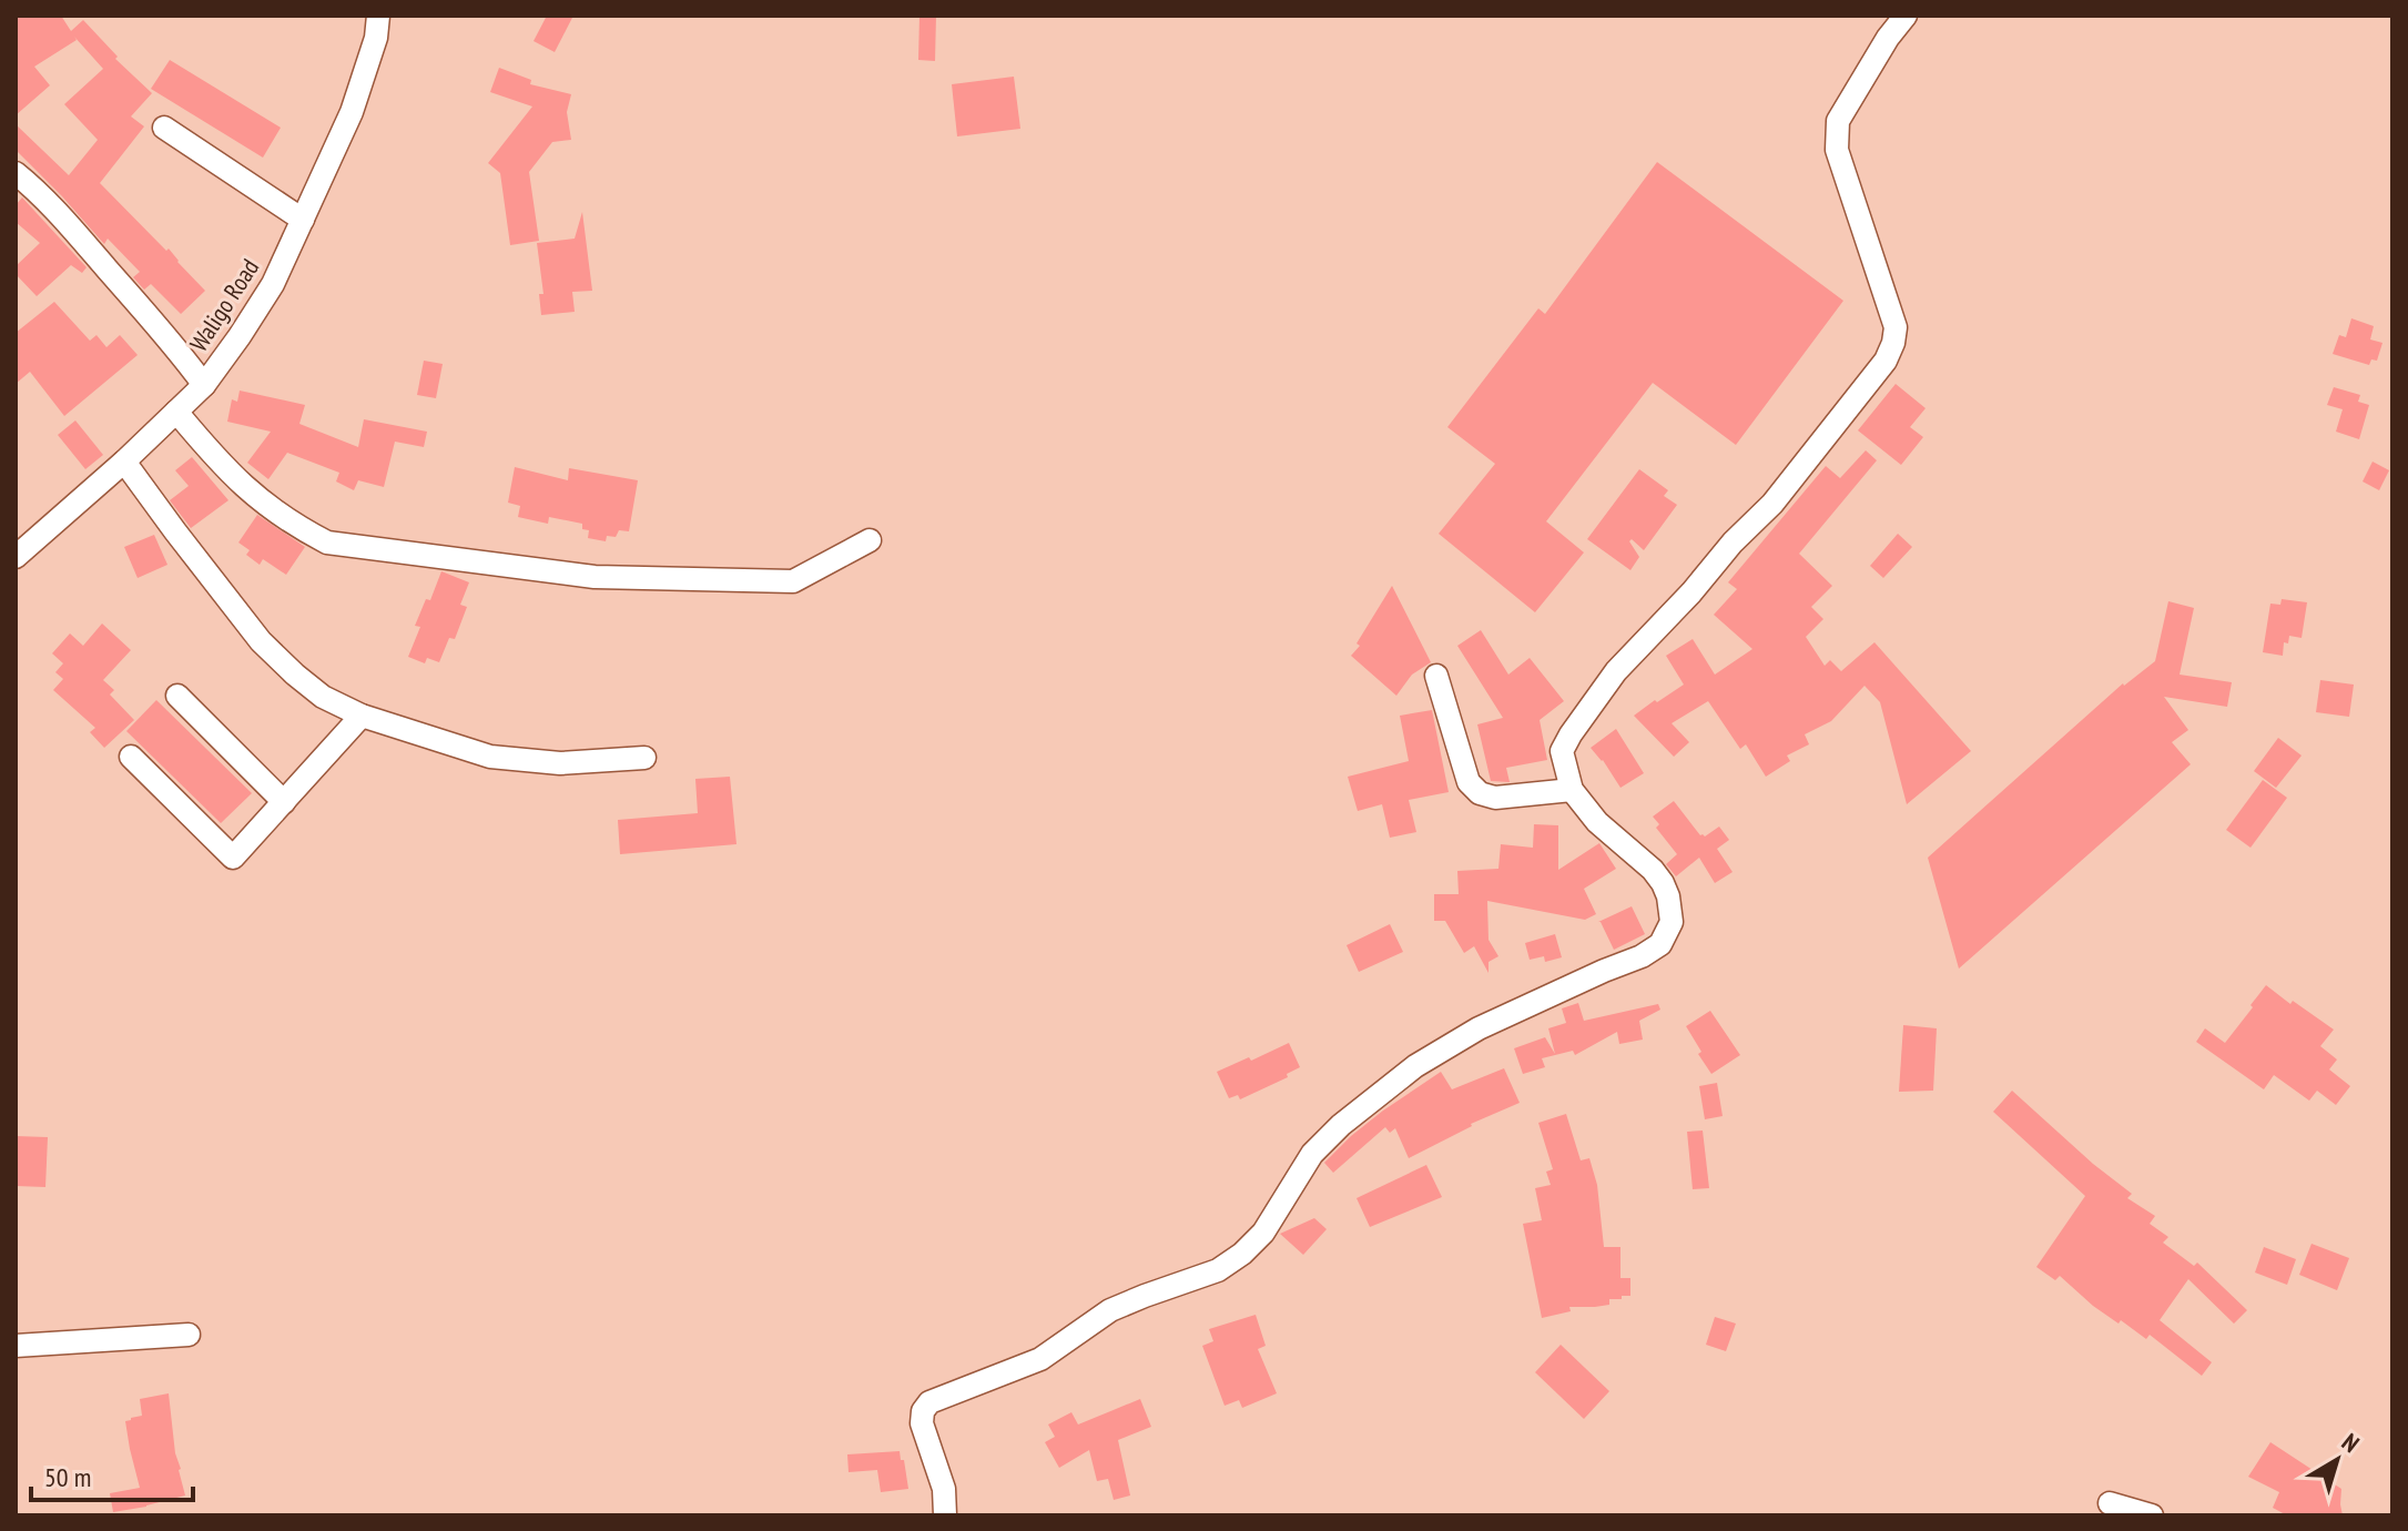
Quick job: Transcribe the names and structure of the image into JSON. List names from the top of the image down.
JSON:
{
  "streets": {
    "street": ["Waligo Road"]
  },
  "scale_bar": "50 m",
  "north": "top right"
}
